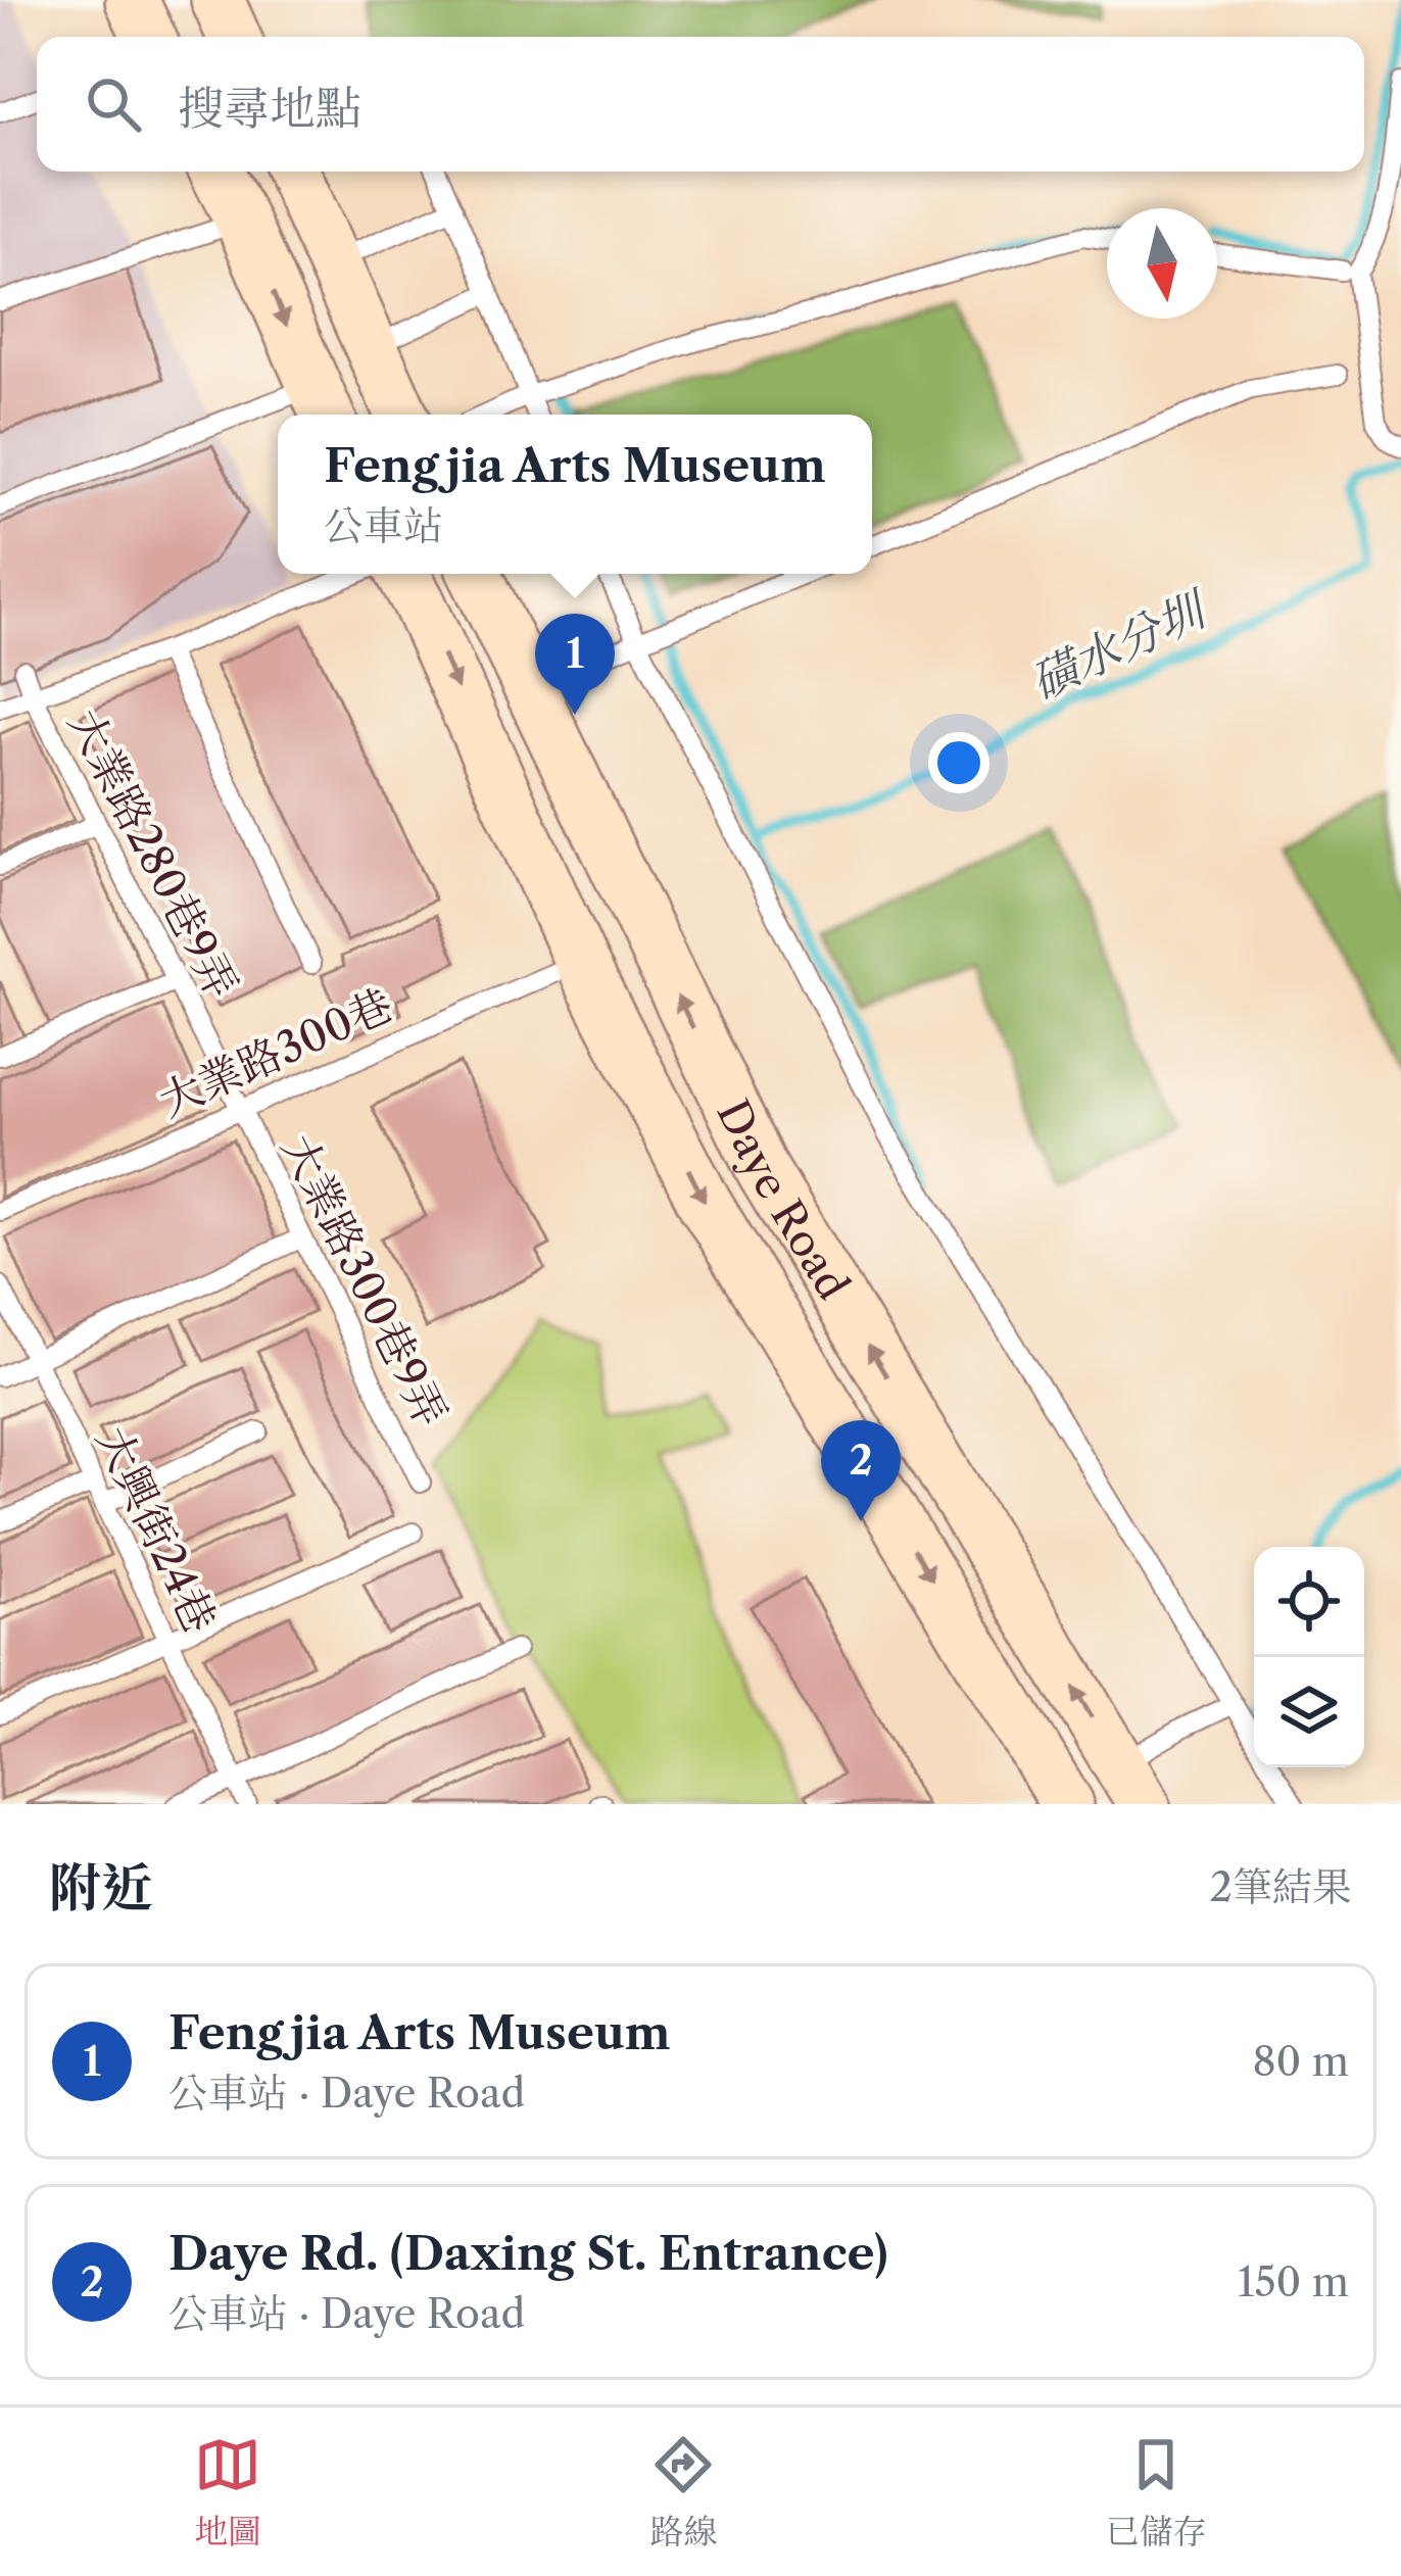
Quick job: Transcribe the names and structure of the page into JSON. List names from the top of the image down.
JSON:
{
  "streets": {
    "main road": ["Daye Road"],
    "lane": [
      "大業路280巷9弄",
      "大業路300巷",
      "大業路300巷9弄",
      "大興街24巷"
    ]
  },
  "crossings": [
    ["大業路280巷9弄", "大業路300巷"],
    ["大業路280巷9弄", "大業路300巷9弄"],
    ["大業路300巷", "Daye Road"],
    ["大業路300巷", "大業路300巷9弄"]
  ],
  "water": ["磺水分圳"],
  "north": "bottom",
  "page": {
    "search": "搜尋地點",
    "popup": ["Fengjia Arts Museum", "公車站"],
    "pins": ["1", "2"],
    "heading": ["附近", "2筆結果"],
    "list": [
      {
        "mark": "1",
        "name": "Fengjia Arts Museum",
        "note": "公車站 · Daye Road",
        "value": "80 m"
      },
      {
        "mark": "2",
        "name": "Daye Rd. (Daxing St. Entrance)",
        "note": "公車站 · Daye Road",
        "value": "150 m"
      }
    ],
    "nav": ["地圖", "路線", "已儲存"]
  }
}
